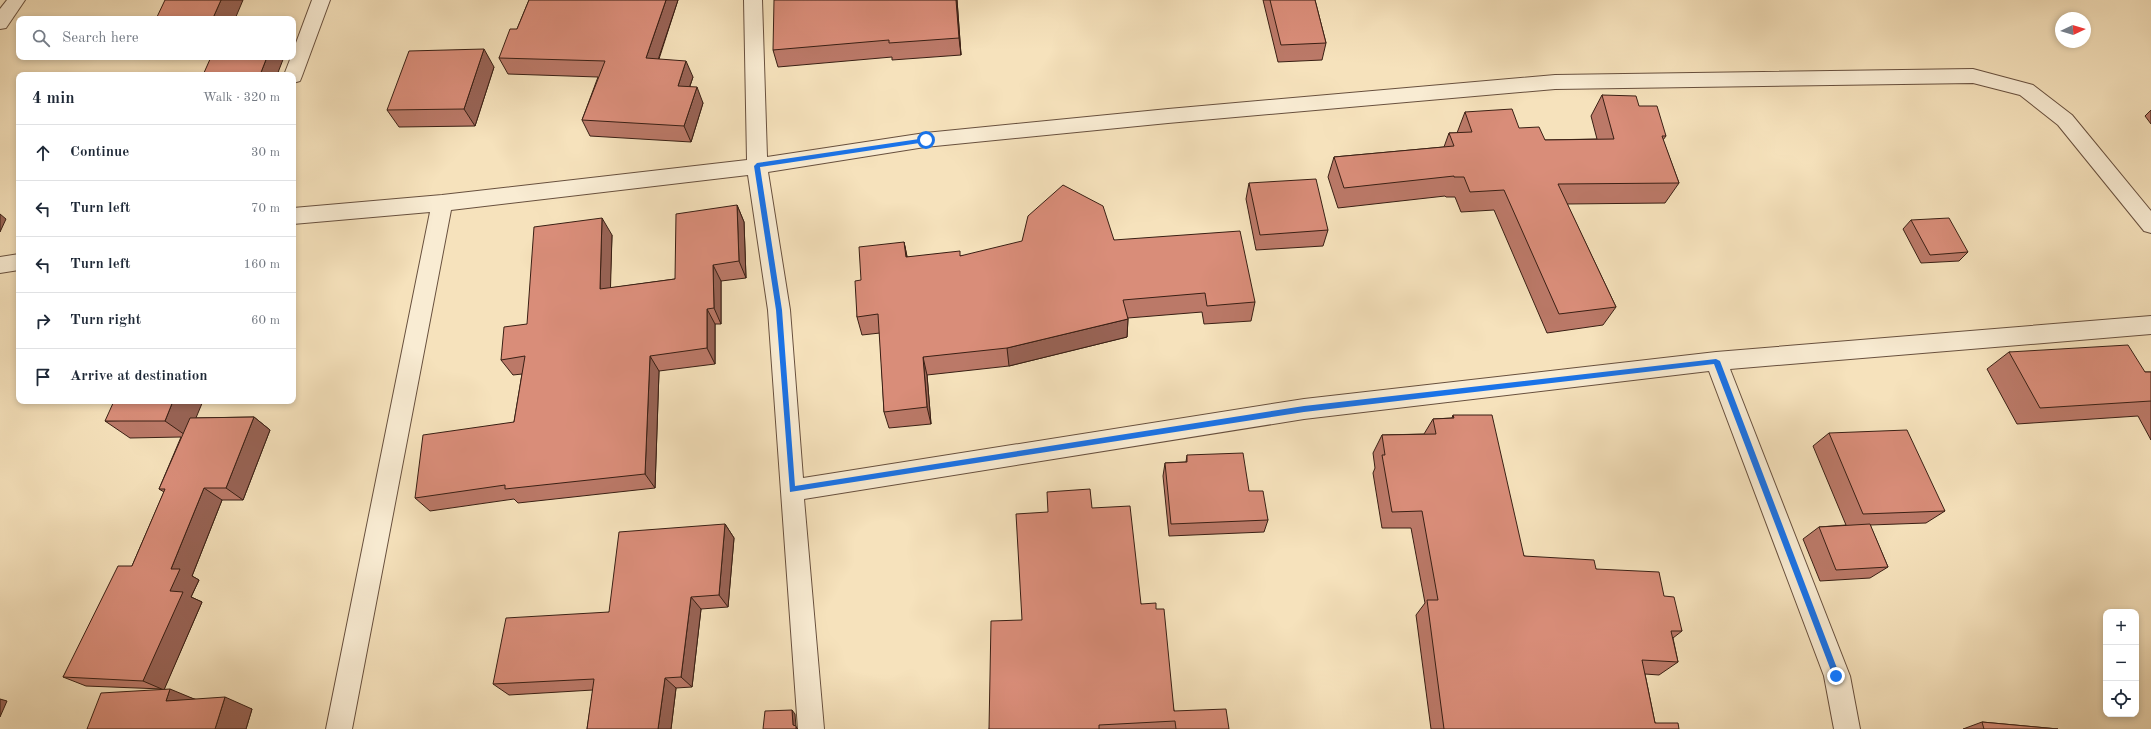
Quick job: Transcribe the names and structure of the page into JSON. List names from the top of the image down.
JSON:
{
  "north": "right",
  "page": {
    "search": "Search here",
    "heading": ["4 min", "Walk · 320 m"],
    "list": [
      ["Continue", "30 m"],
      ["Turn left", "70 m"],
      ["Turn left", "160 m"],
      ["Turn right", "60 m"],
      "Arrive at destination"
    ],
    "map_buttons": ["+", "−"]
  }
}
